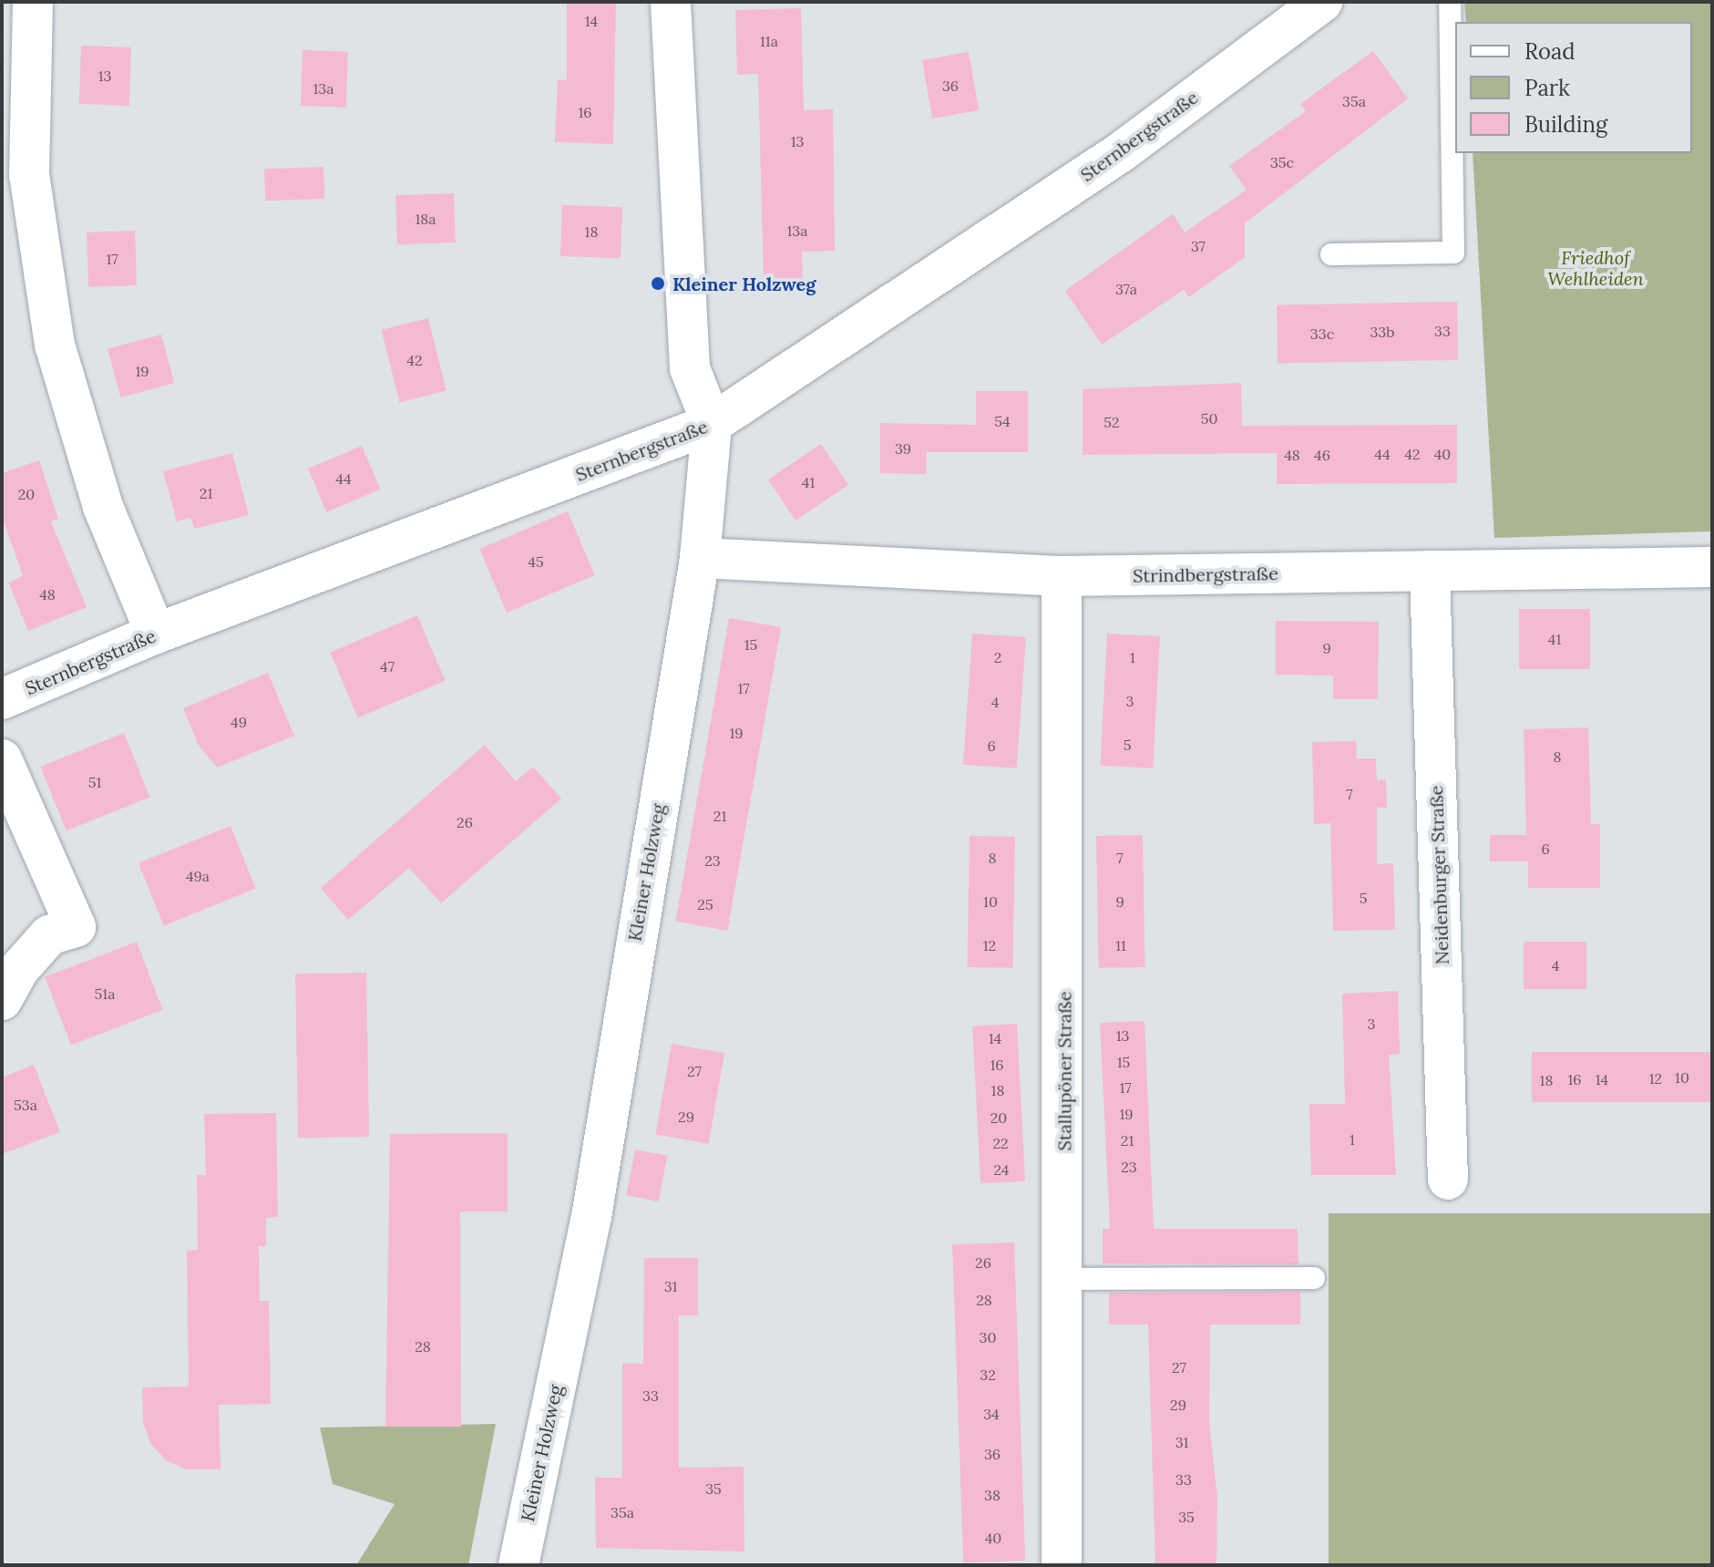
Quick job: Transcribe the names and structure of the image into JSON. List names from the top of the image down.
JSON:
{
  "streets": {
    "street": [
      "Sternbergstraße",
      "Strindbergstraße",
      "Kleiner Holzweg",
      "Neidenburger Straße",
      "Stallupöner Straße"
    ]
  },
  "crossings": [
    ["Sternbergstraße", "Kleiner Holzweg"],
    ["Strindbergstraße", "Kleiner Holzweg"],
    ["Strindbergstraße", "Neidenburger Straße"],
    ["Strindbergstraße", "Stallupöner Straße"]
  ],
  "parks": ["Friedhof Wehlheiden"],
  "places": ["Kleiner Holzweg"],
  "house_numbers": [
    "14",
    "11a",
    "13",
    "36",
    "13a",
    "35a",
    "16",
    "13",
    "35c",
    "18a",
    "13a",
    "18",
    "37",
    "17",
    "37a",
    "33",
    "33b",
    "33c",
    "42",
    "19",
    "50",
    "54",
    "52",
    "39",
    "44",
    "42",
    "40",
    "48",
    "46",
    "44",
    "41",
    "21",
    "20",
    "45",
    "48",
    "41",
    "15",
    "9",
    "2",
    "1",
    "47",
    "17",
    "3",
    "4",
    "49",
    "19",
    "5",
    "6",
    "8",
    "51",
    "7",
    "21",
    "26",
    "6",
    "8",
    "7",
    "23",
    "49a",
    "5",
    "10",
    "9",
    "25",
    "12",
    "11",
    "4",
    "51a",
    "3",
    "13",
    "14",
    "15",
    "16",
    "27",
    "10",
    "12",
    "16",
    "14",
    "18",
    "17",
    "18",
    "53a",
    "19",
    "29",
    "20",
    "1",
    "21",
    "22",
    "23",
    "24",
    "26",
    "31",
    "28",
    "30",
    "28",
    "27",
    "32",
    "33",
    "29",
    "34",
    "31",
    "36",
    "33",
    "35",
    "38",
    "35a",
    "35",
    "40"
  ],
  "legend": ["Road", "Park", "Building"]
}
